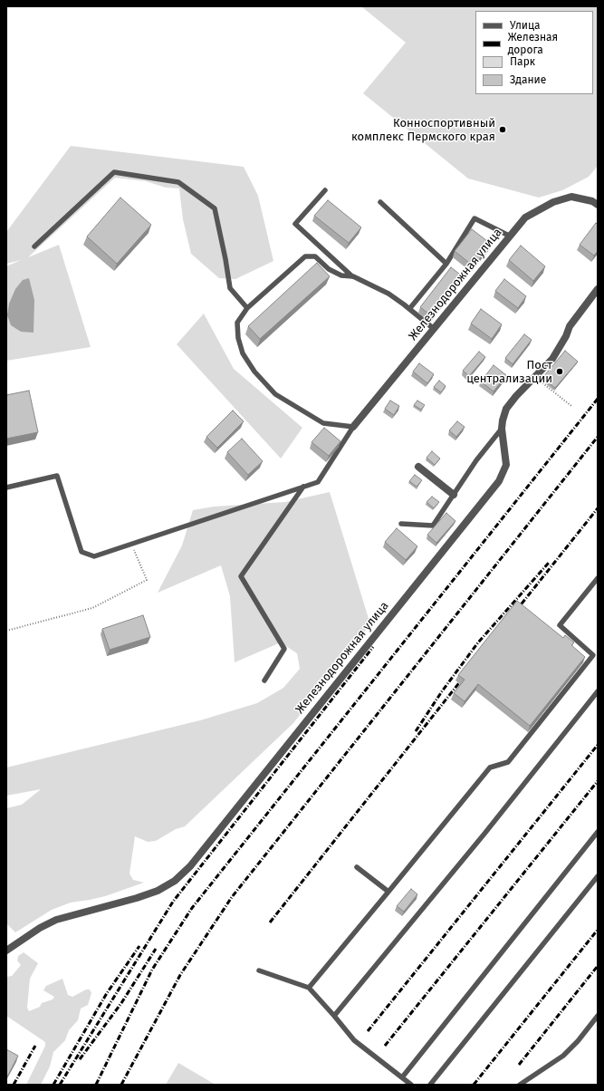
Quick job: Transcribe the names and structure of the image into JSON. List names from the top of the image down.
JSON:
{
  "streets": {
    "street": ["Железнодорожная улица"]
  },
  "places": ["Конноспортивный комплекс Пермского края", "Пост централизации"],
  "legend": [
    "Улица",
    "Железная дорога",
    "Парк",
    "Здание"
  ]
}
